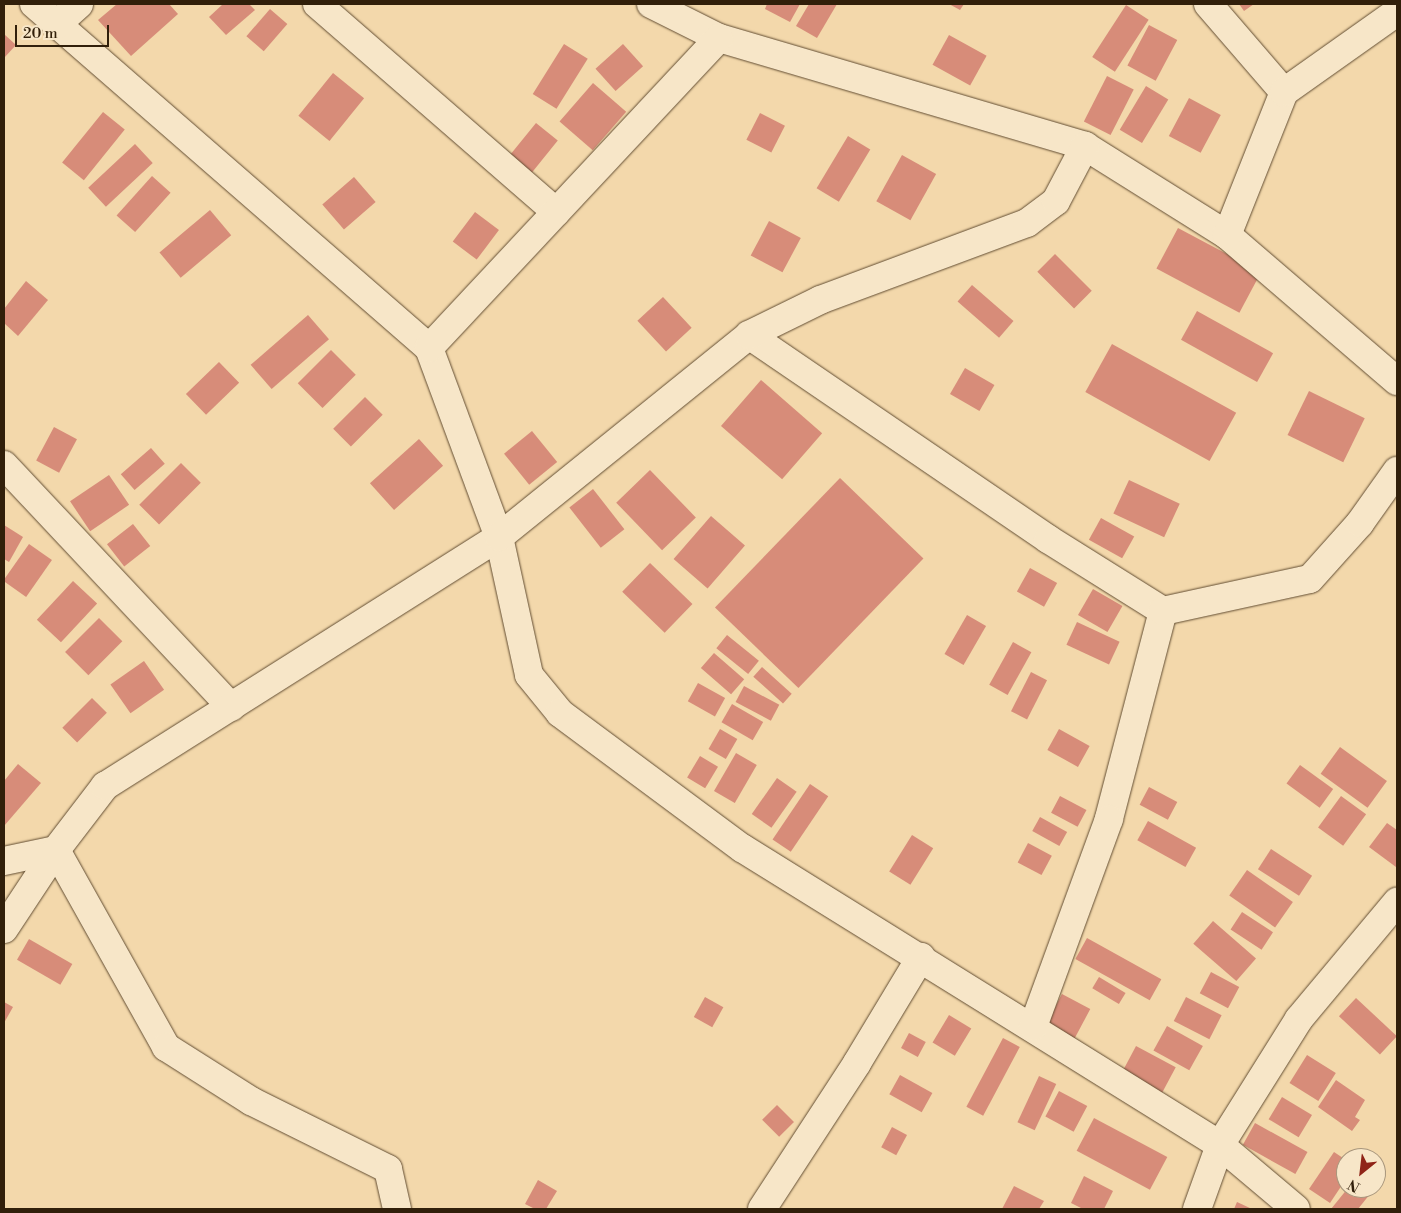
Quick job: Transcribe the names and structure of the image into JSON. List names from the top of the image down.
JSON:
{
  "scale_bar": "20 m",
  "north": "bottom left"
}
